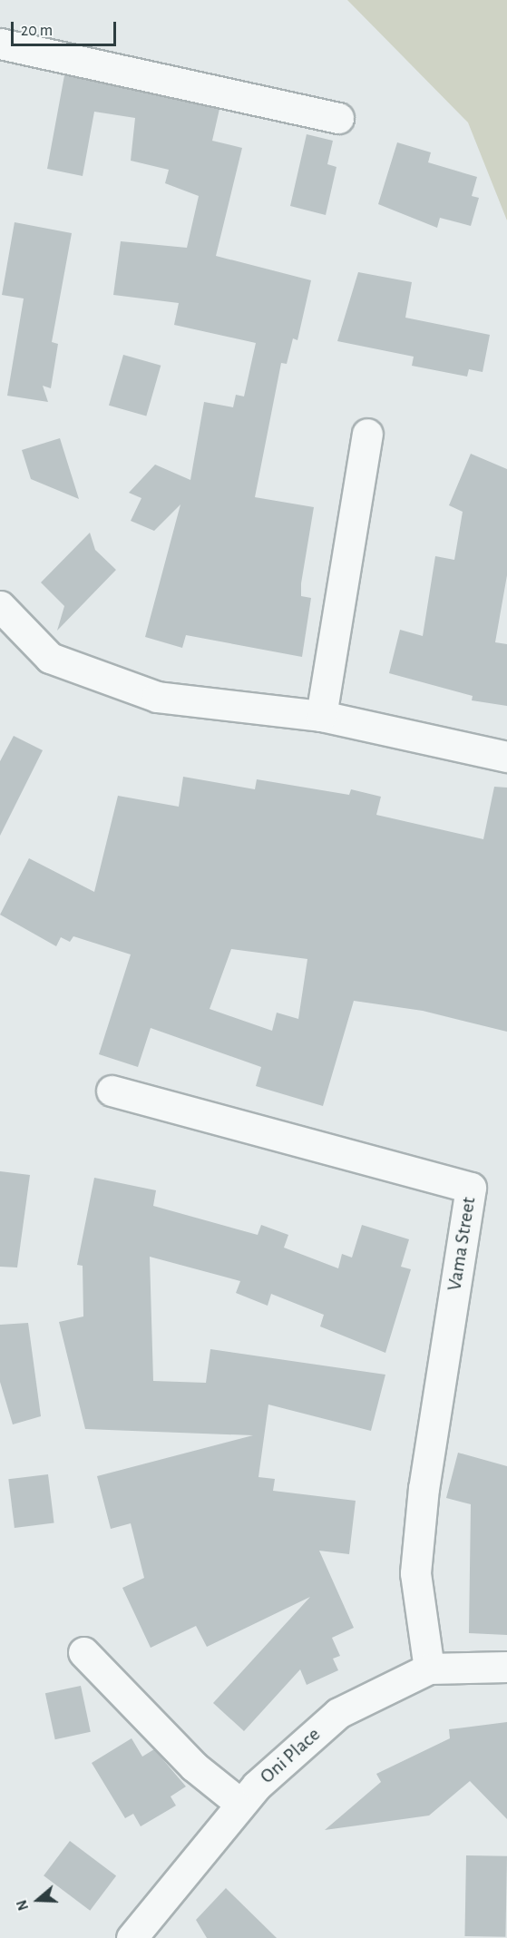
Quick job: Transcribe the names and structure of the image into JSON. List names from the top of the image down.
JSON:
{
  "streets": {
    "street": ["Vama Street", "Oni Place"]
  },
  "crossings": [
    ["Vama Street", "Oni Place"]
  ],
  "scale_bar": "20 m",
  "north": "left"
}
